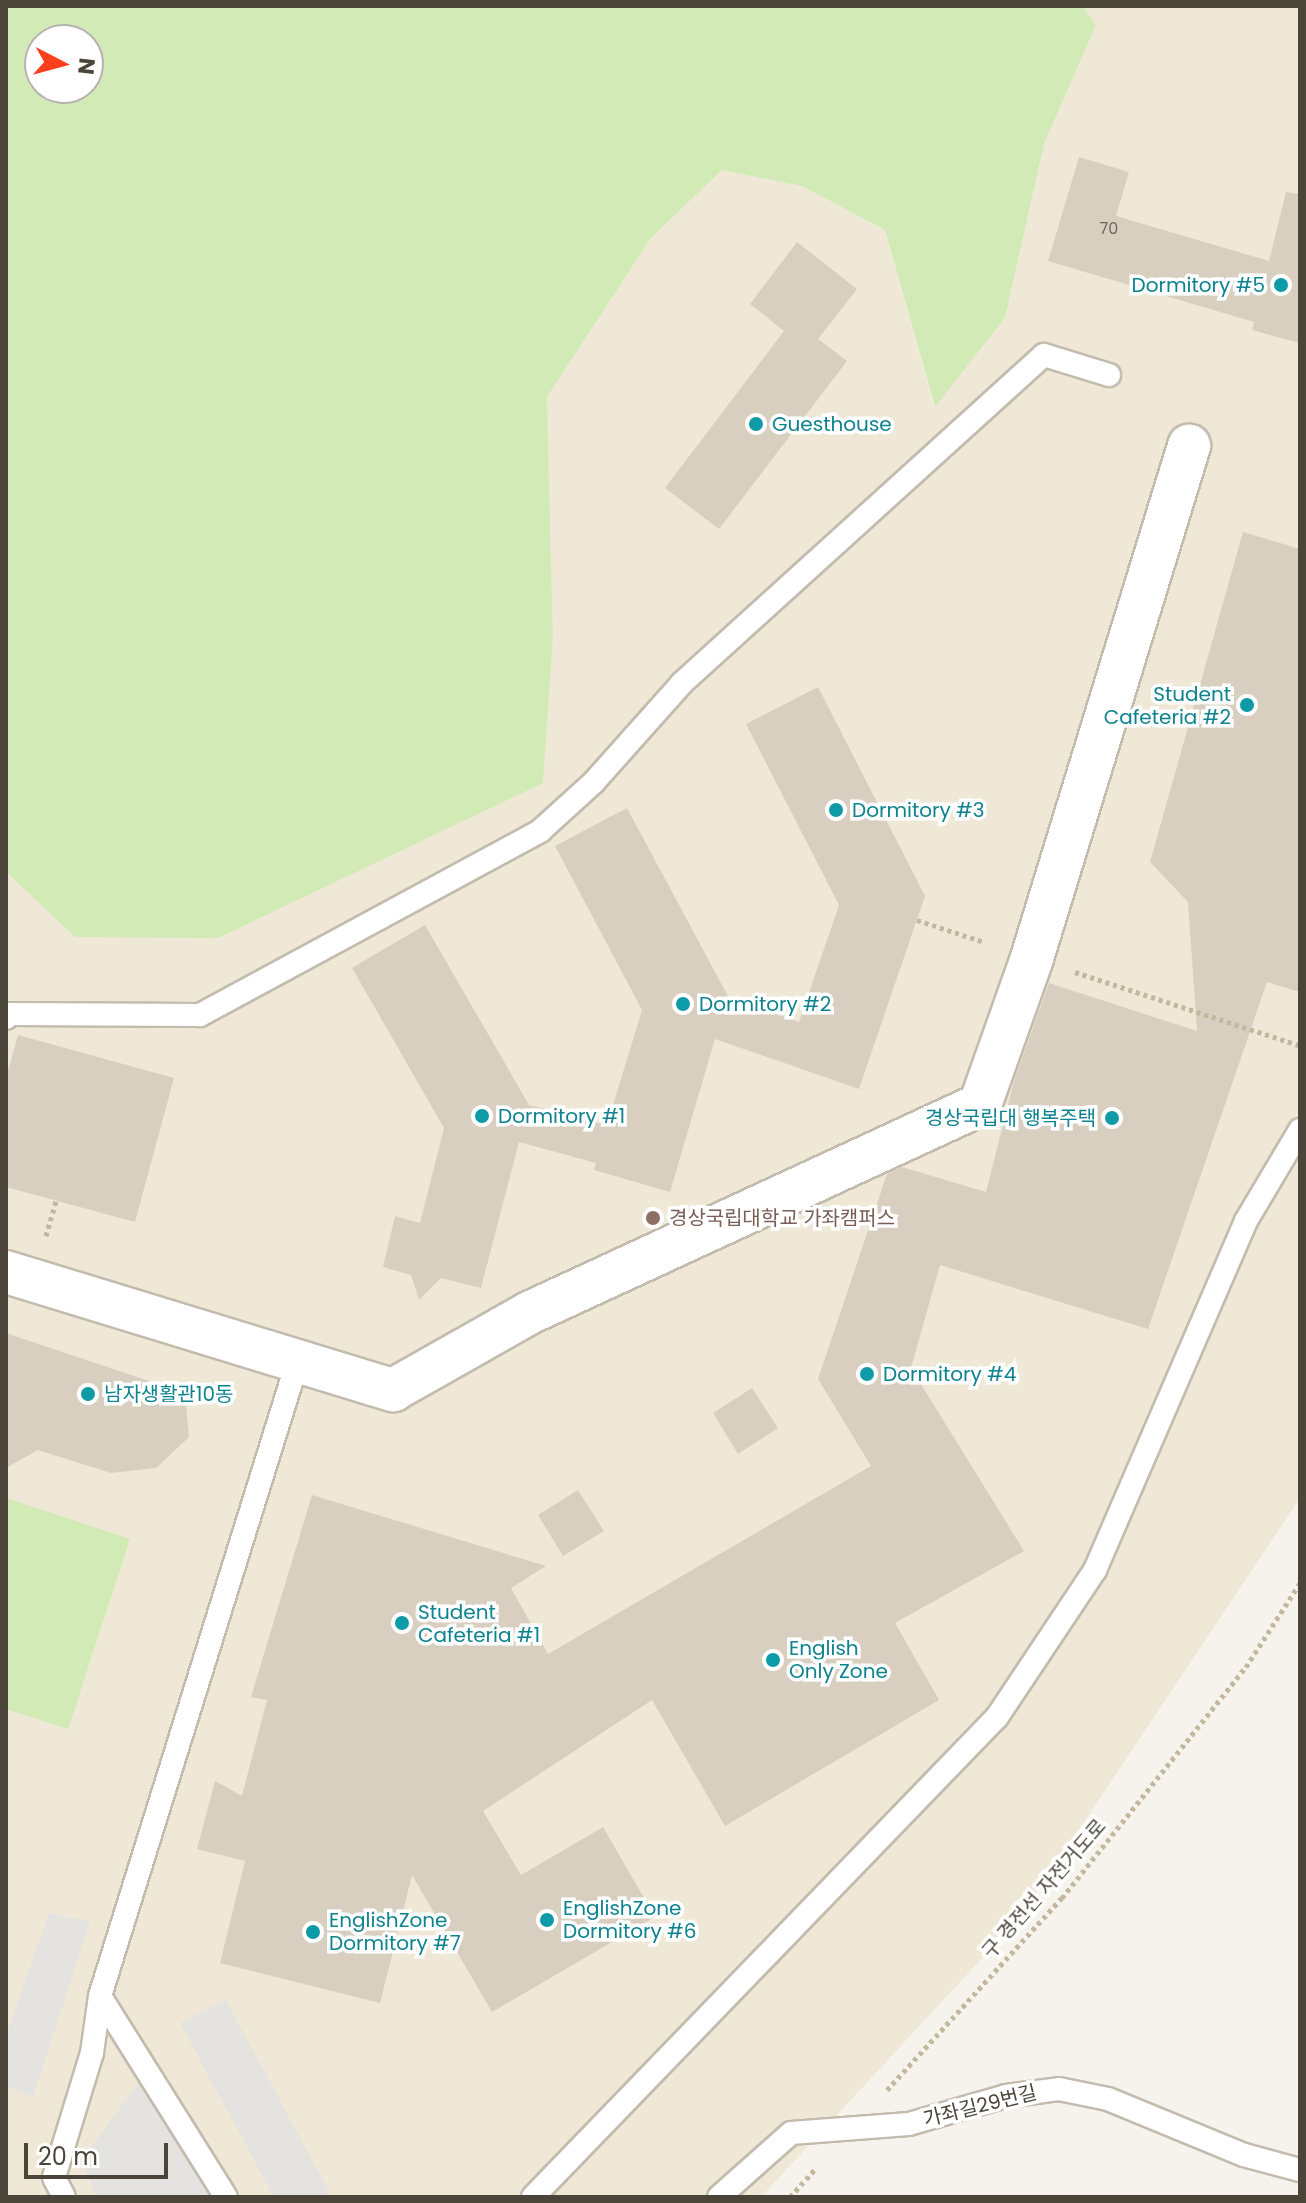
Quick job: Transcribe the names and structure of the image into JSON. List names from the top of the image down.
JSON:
{
  "streets": {
    "lane": ["가좌길29번길"],
    "path": ["구 경전선 자전거도로"]
  },
  "crossings": [
    ["구 경전선 자전거도로", "가좌길29번길"]
  ],
  "places": [
    "Dormitory #5",
    "Guesthouse",
    "Student Cafeteria #2",
    "Dormitory #3",
    "Dormitory #2",
    "Dormitory #1",
    "경상국립대 행복주택",
    "경상국립대학교 가좌캠퍼스",
    "Dormitory #4",
    "남자생활관10동",
    "Student Cafeteria #1",
    "English Only Zone",
    "EnglishZone Dormitory #6",
    "EnglishZone Dormitory #7"
  ],
  "house_numbers": ["70"],
  "scale_bar": "20 m",
  "north": "right"
}
